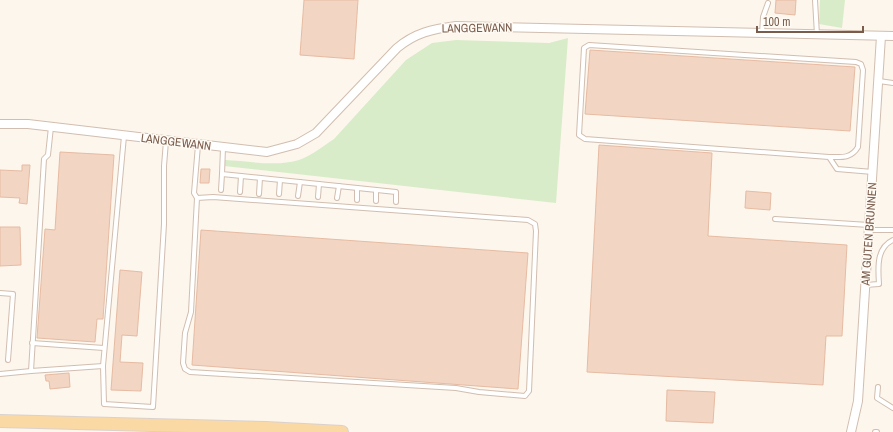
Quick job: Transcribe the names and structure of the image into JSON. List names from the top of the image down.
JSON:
{
  "streets": {
    "street": ["LANGGEWANN", "AM GUTEN BRUNNEN"]
  },
  "crossings": [
    ["LANGGEWANN", "AM GUTEN BRUNNEN"]
  ],
  "scale_bar": "100 m"
}
